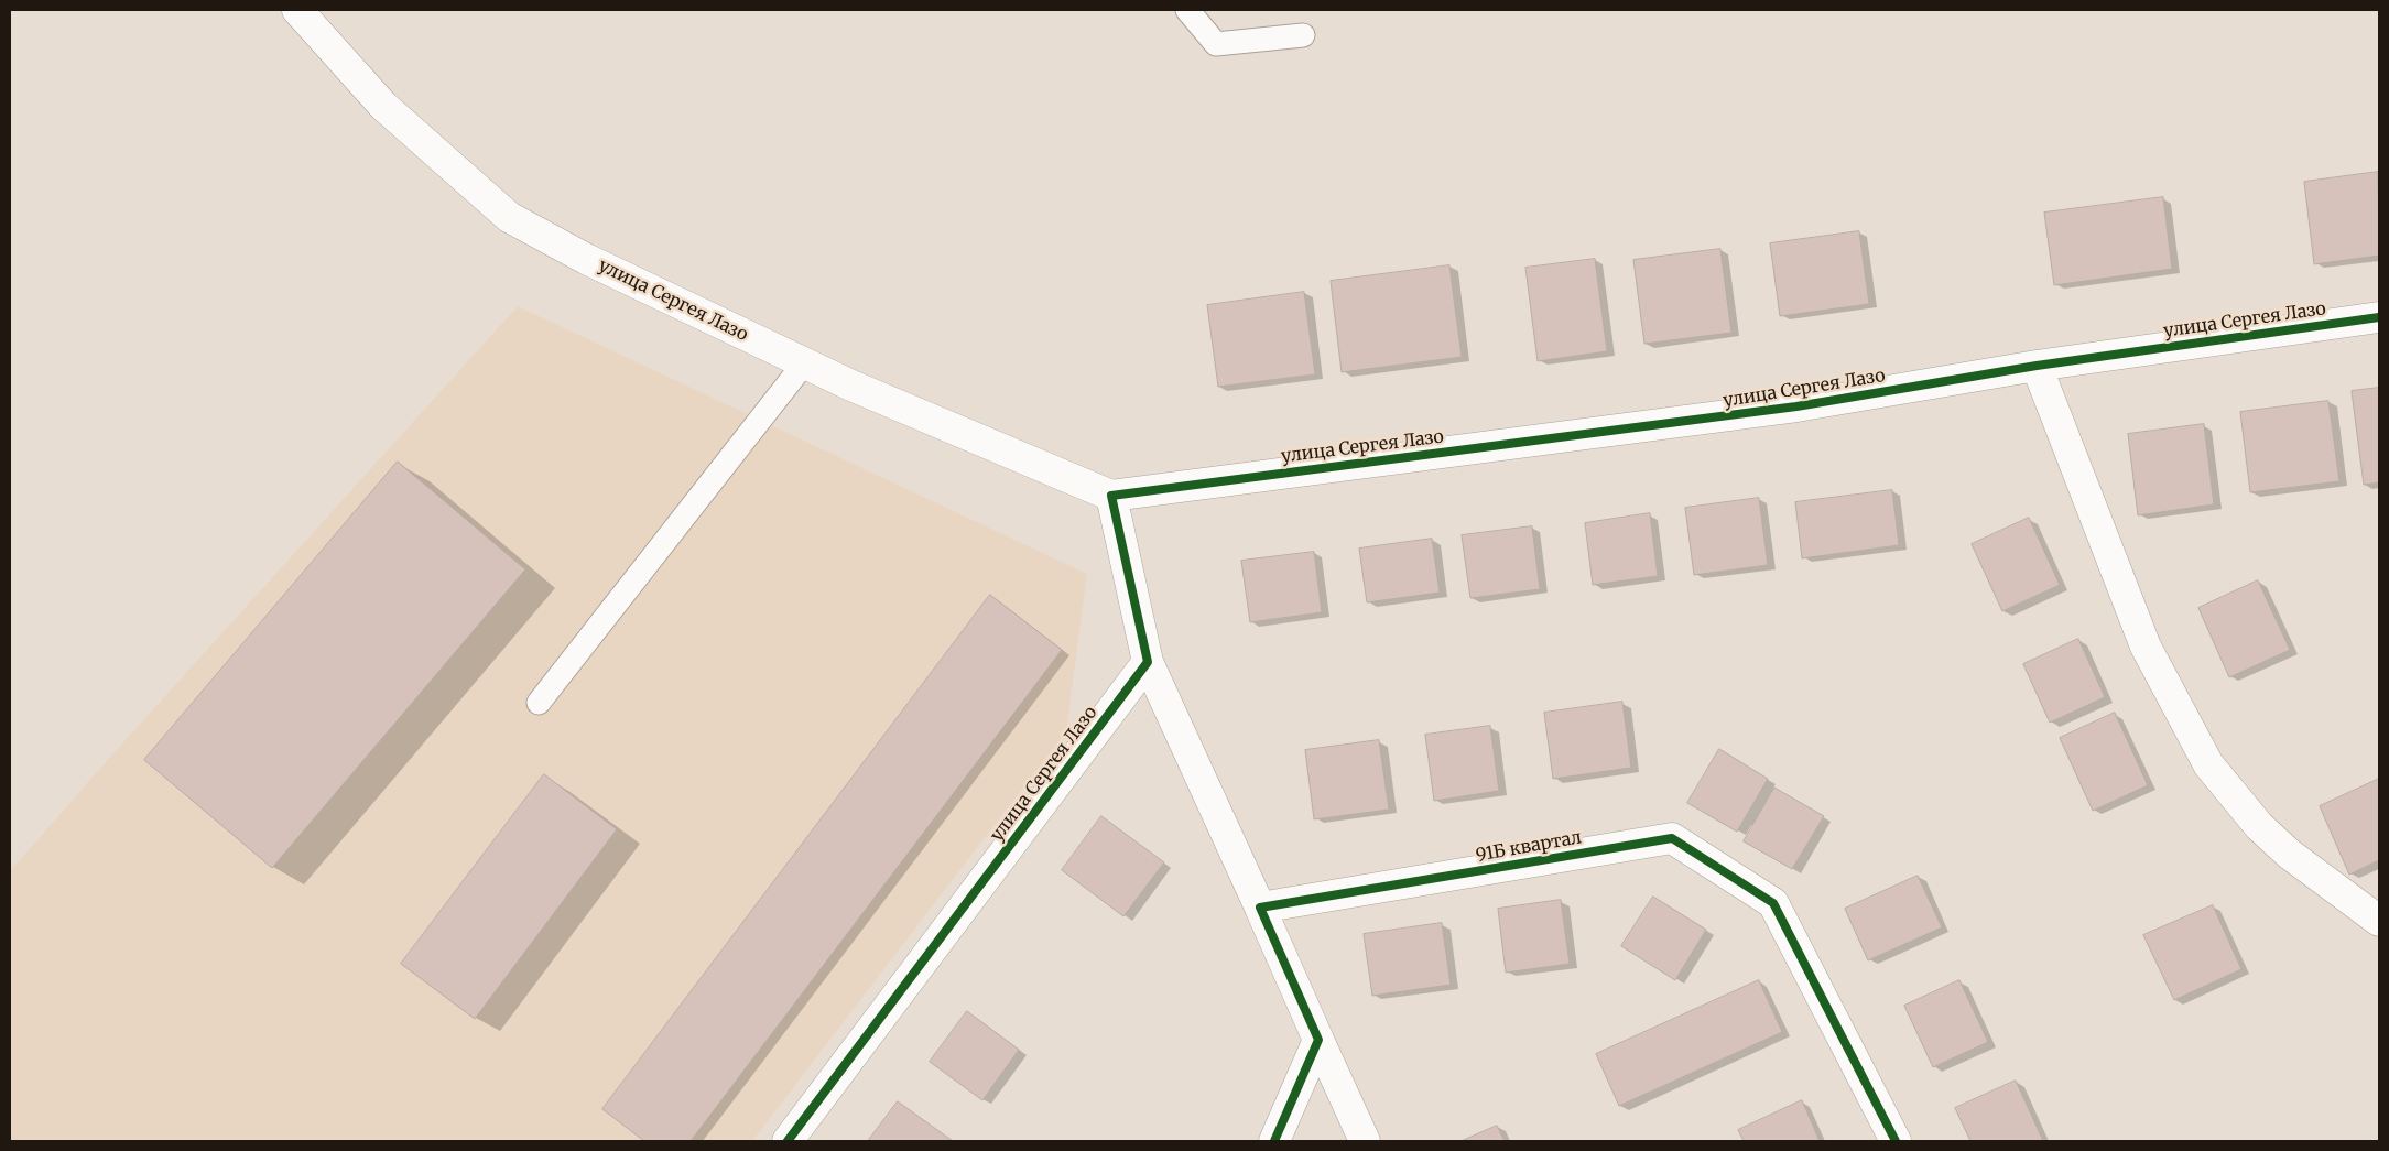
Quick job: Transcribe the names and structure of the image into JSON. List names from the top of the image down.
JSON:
{
  "streets": {
    "street": ["улица Сергея Лазо", "91Б квартал"]
  }
}
